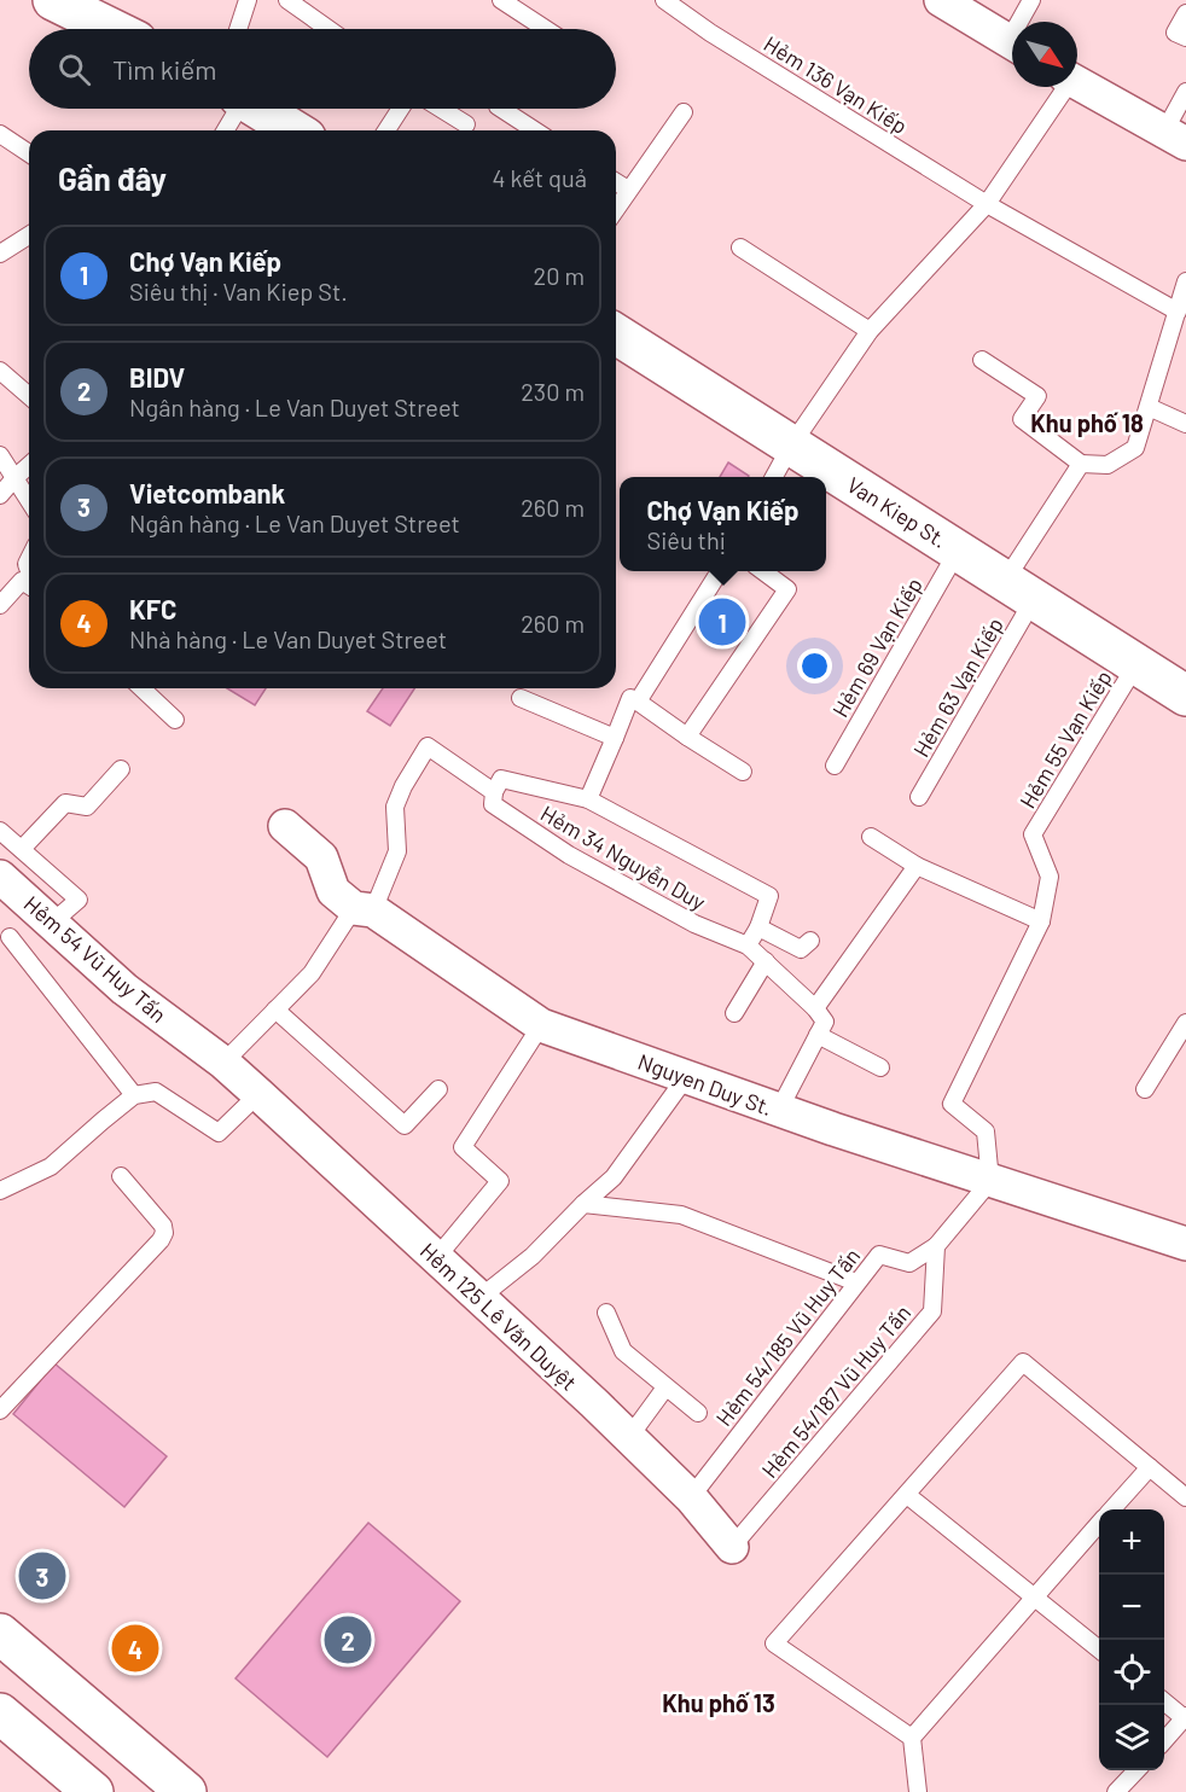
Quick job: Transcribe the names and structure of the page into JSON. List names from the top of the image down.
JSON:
{
  "streets": {
    "street": [
      "Van Kiep St.",
      "Hẻm 54 Vũ Huy Tấn",
      "Nguyen Duy St.",
      "Hẻm 125 Lê Văn Duyệt"
    ],
    "lane": [
      "Hẻm 136 Vạn Kiếp",
      "Hẻm 69 Vạn Kiếp",
      "Hẻm 63 Vạn Kiếp",
      "Hẻm 55 Vạn Kiếp",
      "Hẻm 34 Nguyễn Duy",
      "Hẻm 54/185 Vũ Huy Tấn",
      "Hẻm 54/187 Vũ Huy Tấn"
    ]
  },
  "crossings": [
    ["Van Kiep St.", "Hẻm 69 Vạn Kiếp"],
    ["Van Kiep St.", "Hẻm 63 Vạn Kiếp"],
    ["Van Kiep St.", "Hẻm 55 Vạn Kiếp"],
    ["Hẻm 34 Nguyễn Duy", "Nguyen Duy St."],
    ["Hẻm 54 Vũ Huy Tấn", "Hẻm 125 Lê Văn Duyệt"],
    ["Hẻm 125 Lê Văn Duyệt", "Hẻm 54/185 Vũ Huy Tấn"],
    ["Hẻm 125 Lê Văn Duyệt", "Hẻm 54/187 Vũ Huy Tấn"],
    ["Hẻm 54/185 Vũ Huy Tấn", "Hẻm 54/187 Vũ Huy Tấn"]
  ],
  "districts": ["Khu phố 18", "Khu phố 13"],
  "north": "bottom right",
  "page": {
    "search": "Tìm kiếm",
    "heading": ["Gần đây", "4 kết quả"],
    "list": [
      {
        "mark": "1",
        "name": "Chợ Vạn Kiếp",
        "note": "Siêu thị · Van Kiep St.",
        "value": "20 m"
      },
      {
        "mark": "2",
        "name": "BIDV",
        "note": "Ngân hàng · Le Van Duyet Street",
        "value": "230 m"
      },
      {
        "mark": "3",
        "name": "Vietcombank",
        "note": "Ngân hàng · Le Van Duyet Street",
        "value": "260 m"
      },
      {
        "mark": "4",
        "name": "KFC",
        "note": "Nhà hàng · Le Van Duyet Street",
        "value": "260 m"
      }
    ],
    "popup": ["Chợ Vạn Kiếp", "Siêu thị"],
    "pins": [
      "1",
      "3",
      "2",
      "4"
    ],
    "map_buttons": ["+", "−"]
  }
}
